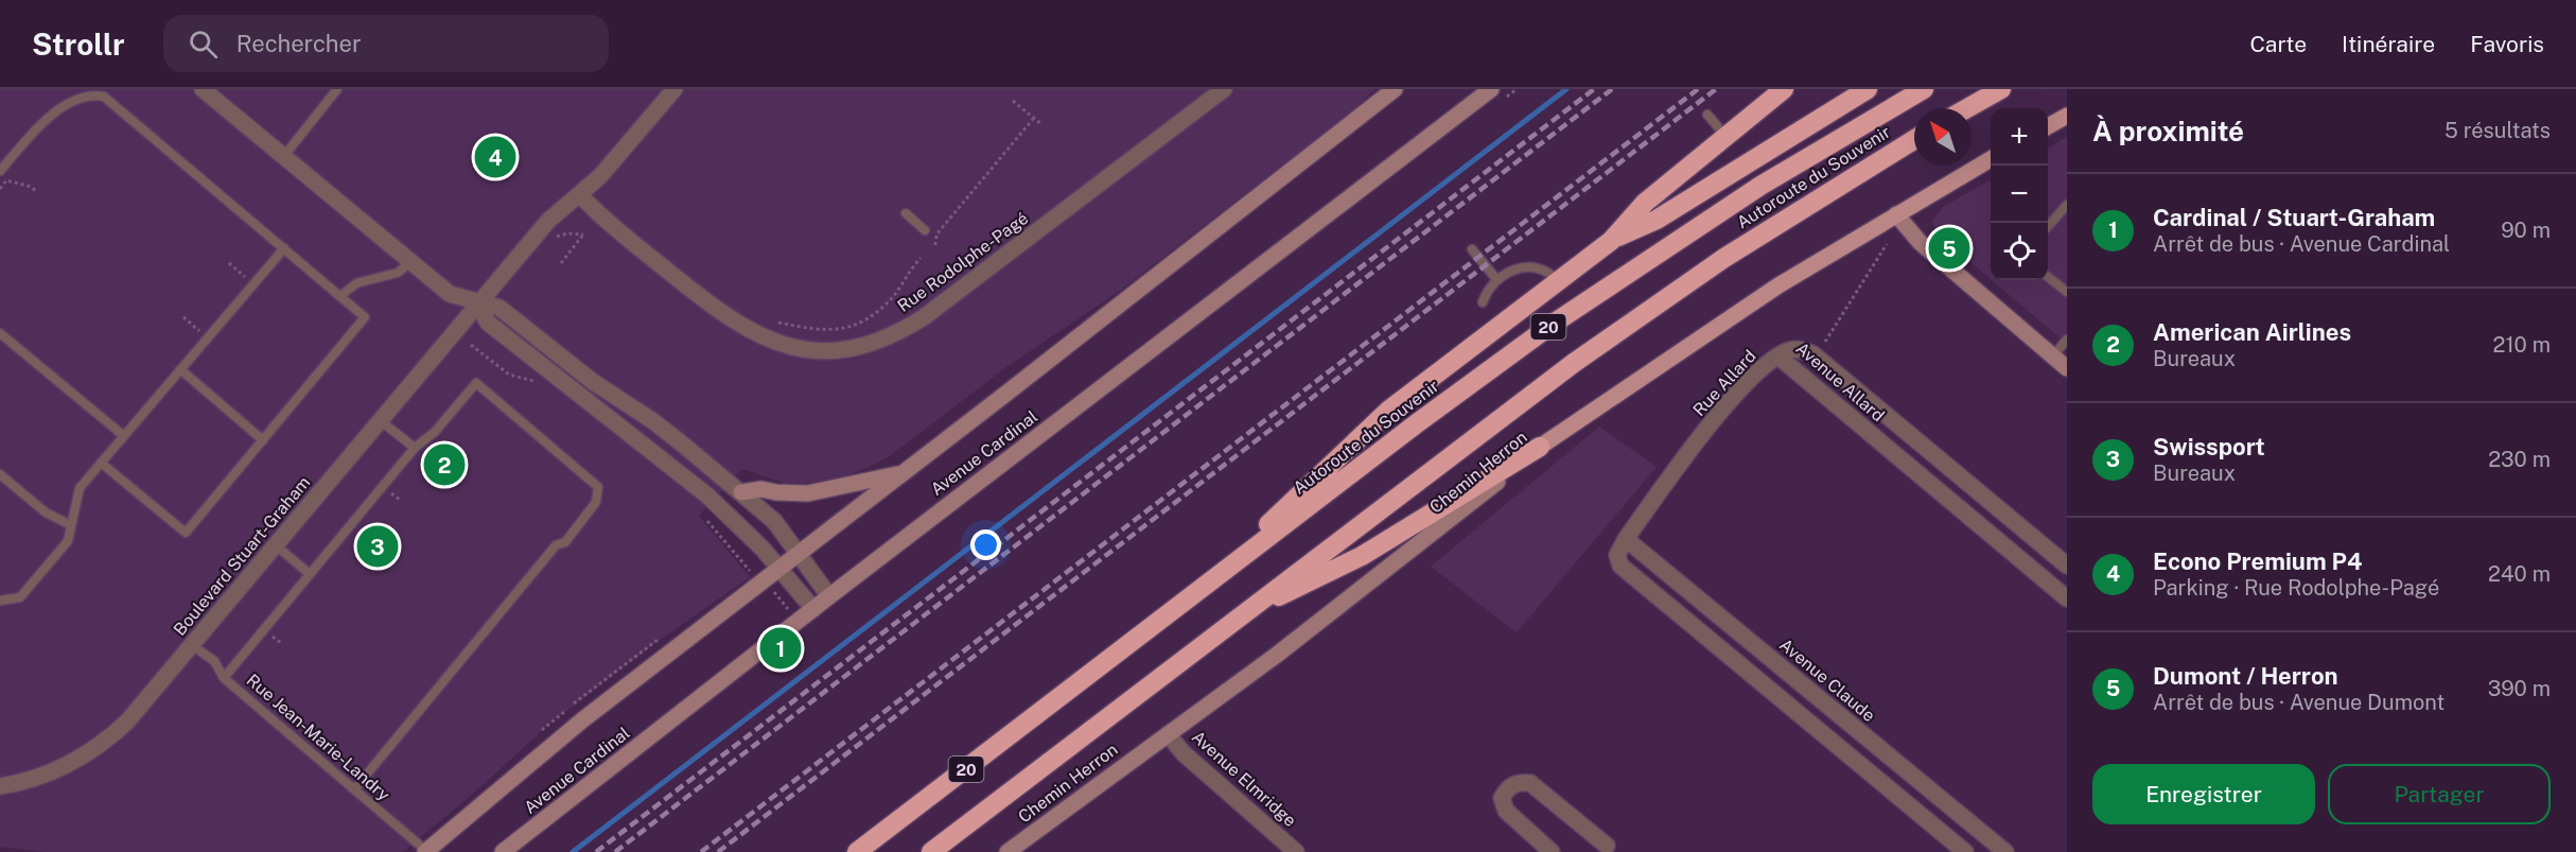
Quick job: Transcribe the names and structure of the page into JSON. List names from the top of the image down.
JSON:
{
  "streets": {
    "highway": ["Autoroute du Souvenir", "20"],
    "main road": ["Avenue Cardinal", "Chemin Herron"],
    "street": [
      "Rue Rodolphe-Pagé",
      "Avenue Allard",
      "Rue Allard",
      "Boulevard Stuart-Graham",
      "Avenue Claude",
      "Avenue Elmridge"
    ],
    "lane": ["Rue Jean-Marie-Landry"]
  },
  "crossings": [
    ["Avenue Allard", "Rue Allard"],
    ["Rue Allard", "Avenue Claude"],
    ["Avenue Cardinal", "Rue Jean-Marie-Landry"],
    ["Chemin Herron", "Avenue Elmridge"],
    ["Boulevard Stuart-Graham", "Rue Jean-Marie-Landry"]
  ],
  "north": "top left",
  "page": {
    "header": "Strollr",
    "search": "Rechercher",
    "nav": ["Carte", "Itinéraire", "Favoris"],
    "heading": ["À proximité", "5 résultats"],
    "map_buttons": ["+", "−"],
    "pins": [
      "4",
      "5",
      "2",
      "3",
      "1"
    ],
    "list": [
      {
        "mark": "1",
        "name": "Cardinal / Stuart-Graham",
        "note": "Arrêt de bus · Avenue Cardinal",
        "value": "90 m"
      },
      {
        "mark": "2",
        "name": "American Airlines",
        "note": "Bureaux",
        "value": "210 m"
      },
      {
        "mark": "3",
        "name": "Swissport",
        "note": "Bureaux",
        "value": "230 m"
      },
      {
        "mark": "4",
        "name": "Econo Premium P4",
        "note": "Parking · Rue Rodolphe-Pagé",
        "value": "240 m"
      },
      {
        "mark": "5",
        "name": "Dumont / Herron",
        "note": "Arrêt de bus · Avenue Dumont",
        "value": "390 m"
      }
    ],
    "buttons": ["Enregistrer", "Partager"]
  }
}
